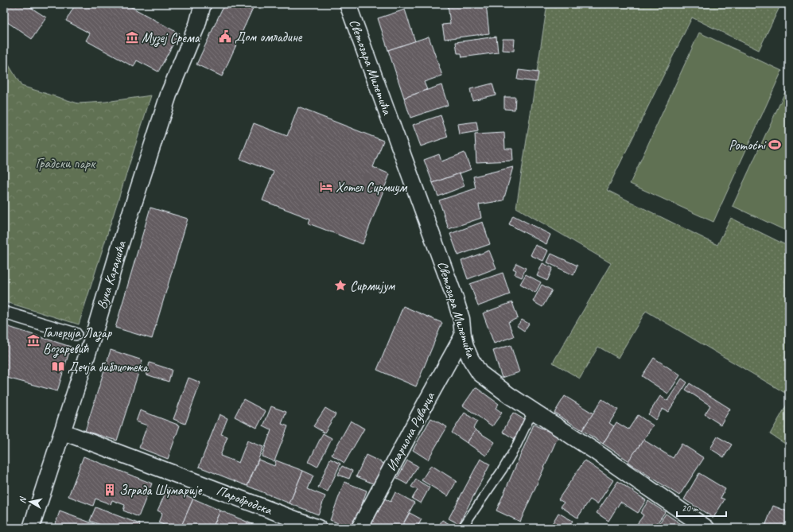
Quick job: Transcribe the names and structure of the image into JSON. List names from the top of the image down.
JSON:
{
  "streets": {
    "street": [
      "Светозара Милетића",
      "Вука Караџића",
      "Илариона Руварца",
      "Паробродска"
    ]
  },
  "crossings": [
    ["Светозара Милетића", "Илариона Руварца"],
    ["Вука Караџића", "Паробродска"]
  ],
  "parks": ["Градски парк"],
  "places": {
    "public building": ["Дом омладине"],
    "museum": ["Музеј Срема", "Галерија Лазар Возаревић"],
    "sports": ["Pomoćni"],
    "hotel": ["Хотел Сирмиум"],
    "place": ["Сирмијум"],
    "library": ["Дечја библиотека"],
    "building": ["Зграда Шумарије"]
  },
  "scale_bar": "20 m",
  "north": "left"
}
